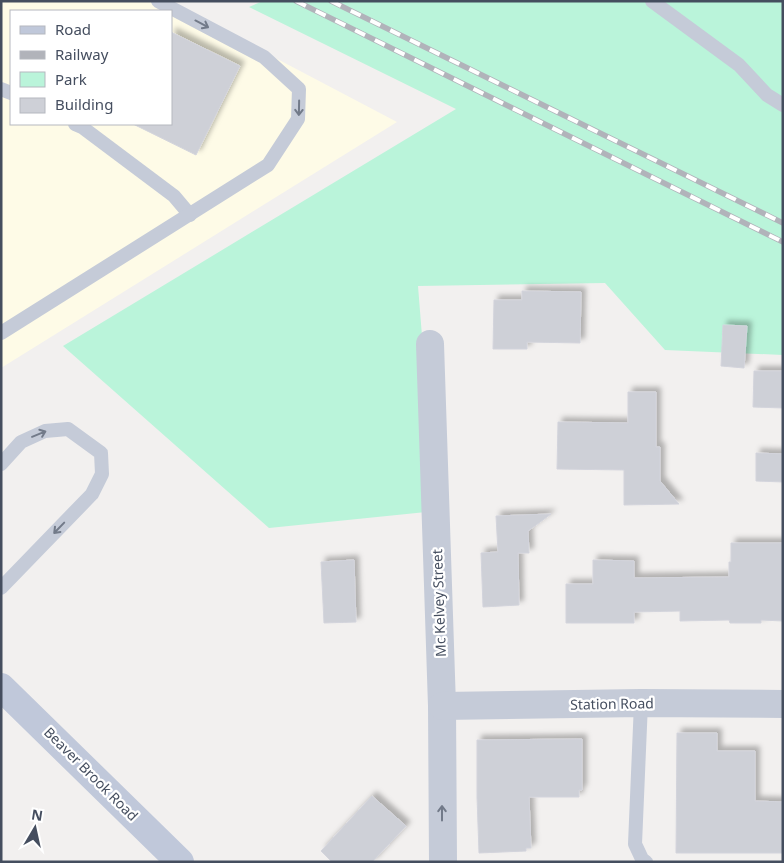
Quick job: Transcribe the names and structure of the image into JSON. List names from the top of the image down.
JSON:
{
  "streets": {
    "street": ["Mc Kelvey Street", "Station Road", "Beaver Brook Road"]
  },
  "crossings": [
    ["Mc Kelvey Street", "Station Road"]
  ],
  "legend": [
    "Road",
    "Railway",
    "Park",
    "Building"
  ],
  "north": "top"
}
